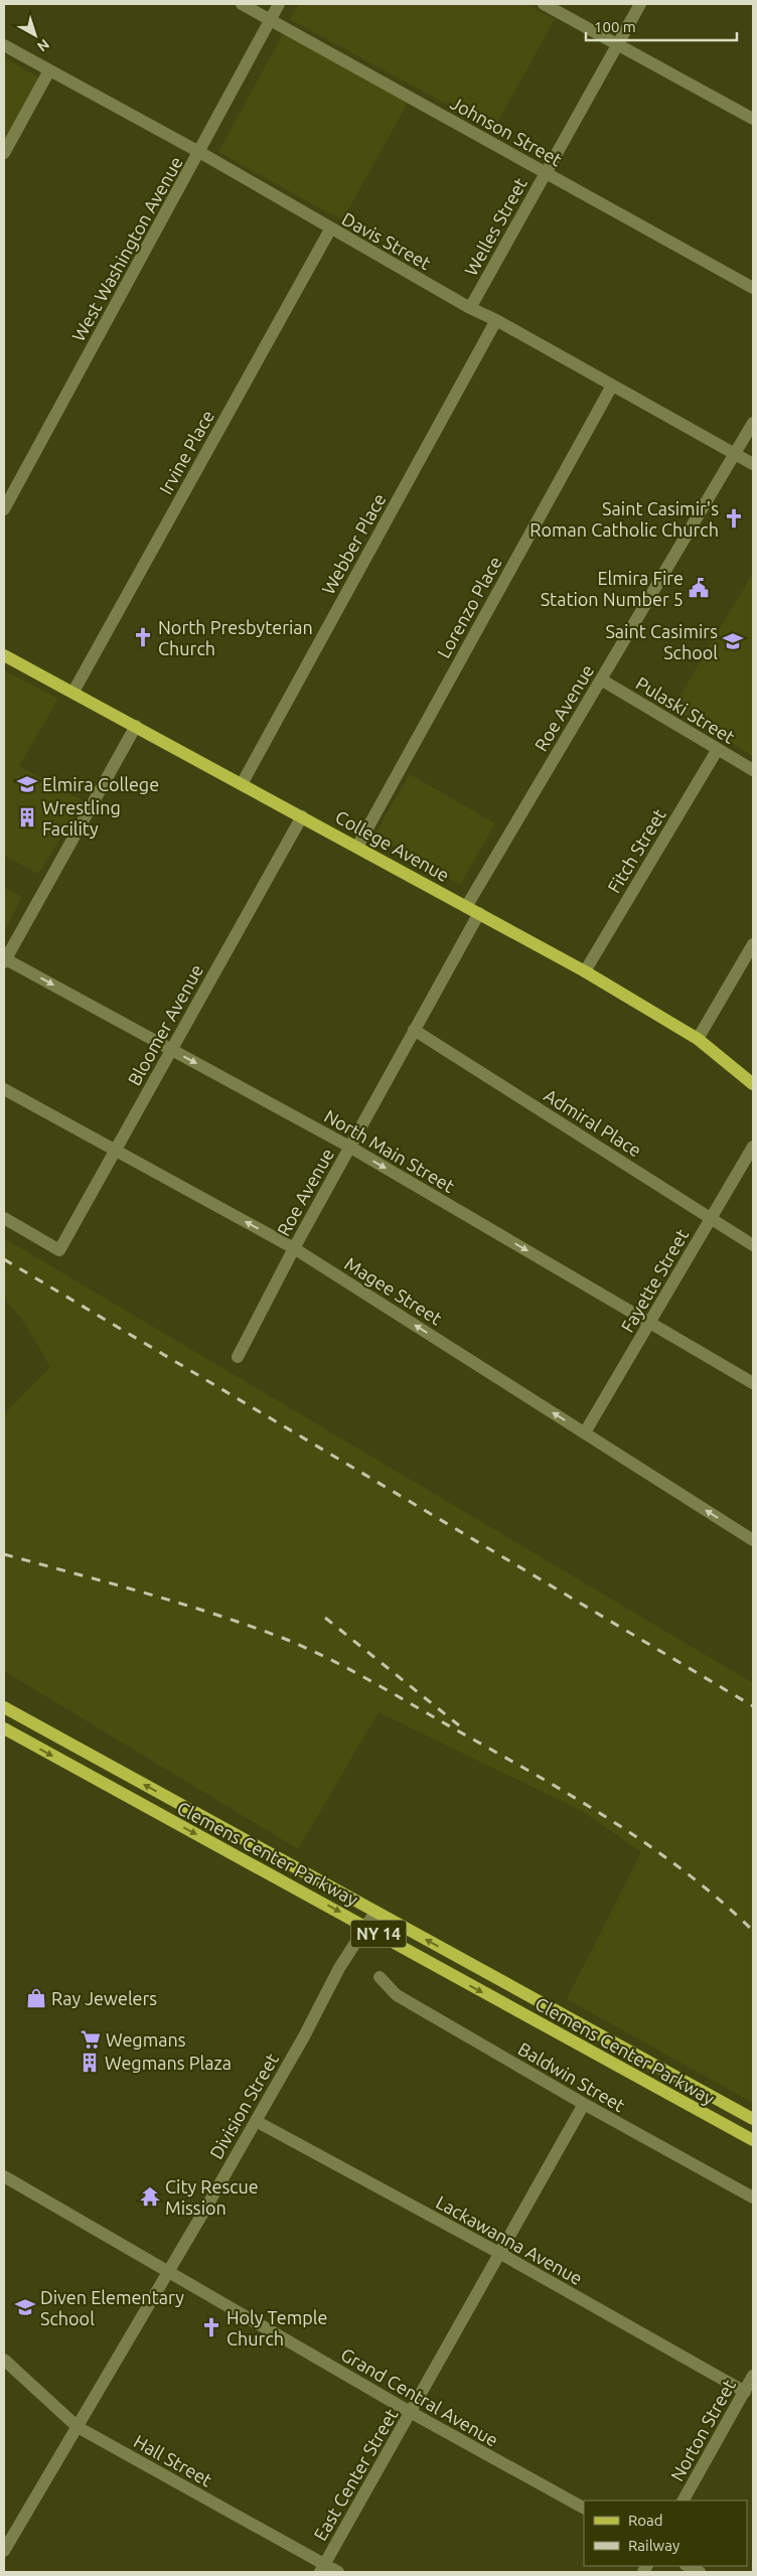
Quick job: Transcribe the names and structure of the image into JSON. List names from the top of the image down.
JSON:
{
  "streets": {
    "main road": ["College Avenue", "Clemens Center Parkway", "NY 14"],
    "street": [
      "Johnson Street",
      "Welles Street",
      "Davis Street",
      "West Washington Avenue",
      "Irvine Place",
      "Webber Place",
      "Lorenzo Place",
      "Roe Avenue",
      "Pulaski Street",
      "Fitch Street",
      "Bloomer Avenue",
      "Admiral Place",
      "North Main Street",
      "Fayette Street",
      "Magee Street",
      "Baldwin Street",
      "Division Street",
      "Lackawanna Avenue",
      "Grand Central Avenue",
      "Norton Street",
      "Hall Street",
      "East Center Street"
    ]
  },
  "crossings": [
    ["Johnson Street", "Welles Street"],
    ["Johnson Street", "West Washington Avenue"],
    ["Welles Street", "Davis Street"],
    ["Davis Street", "West Washington Avenue"],
    ["Davis Street", "Irvine Place"],
    ["Davis Street", "Webber Place"],
    ["Davis Street", "Lorenzo Place"],
    ["Davis Street", "Roe Avenue"],
    ["Irvine Place", "College Avenue"],
    ["Webber Place", "College Avenue"],
    ["Lorenzo Place", "College Avenue"],
    ["Roe Avenue", "Pulaski Street"],
    ["Roe Avenue", "College Avenue"],
    ["Roe Avenue", "Admiral Place"],
    ["Roe Avenue", "North Main Street"],
    ["Roe Avenue", "Magee Street"],
    ["Pulaski Street", "Fitch Street"],
    ["College Avenue", "Fitch Street"],
    ["College Avenue", "Bloomer Avenue"],
    ["Bloomer Avenue", "North Main Street"],
    ["Bloomer Avenue", "Magee Street"],
    ["Admiral Place", "Fayette Street"],
    ["North Main Street", "Fayette Street"],
    ["Fayette Street", "Magee Street"],
    ["Clemens Center Parkway", "Division Street"],
    ["Baldwin Street", "East Center Street"],
    ["Division Street", "Lackawanna Avenue"],
    ["Division Street", "Grand Central Avenue"],
    ["Division Street", "Hall Street"],
    ["Lackawanna Avenue", "Norton Street"],
    ["Lackawanna Avenue", "East Center Street"],
    ["Grand Central Avenue", "East Center Street"],
    ["Hall Street", "East Center Street"]
  ],
  "one_way": ["North Main Street", "Magee Street"],
  "places": {
    "church": ["Saint Casimir's Roman Catholic Church", "North Presbyterian Church", "Holy Temple Church"],
    "public building": ["Elmira Fire Station Number 5"],
    "school or university": ["Saint Casimirs School", "Elmira College", "Diven Elementary School"],
    "building": ["Wrestling Facility", "Wegmans Plaza"],
    "shop": ["Ray Jewelers"],
    "supermarket": ["Wegmans"],
    "temple": ["City Rescue Mission"]
  },
  "legend": ["Road", "Railway"],
  "scale_bar": "100 m",
  "north": "bottom right"
}
